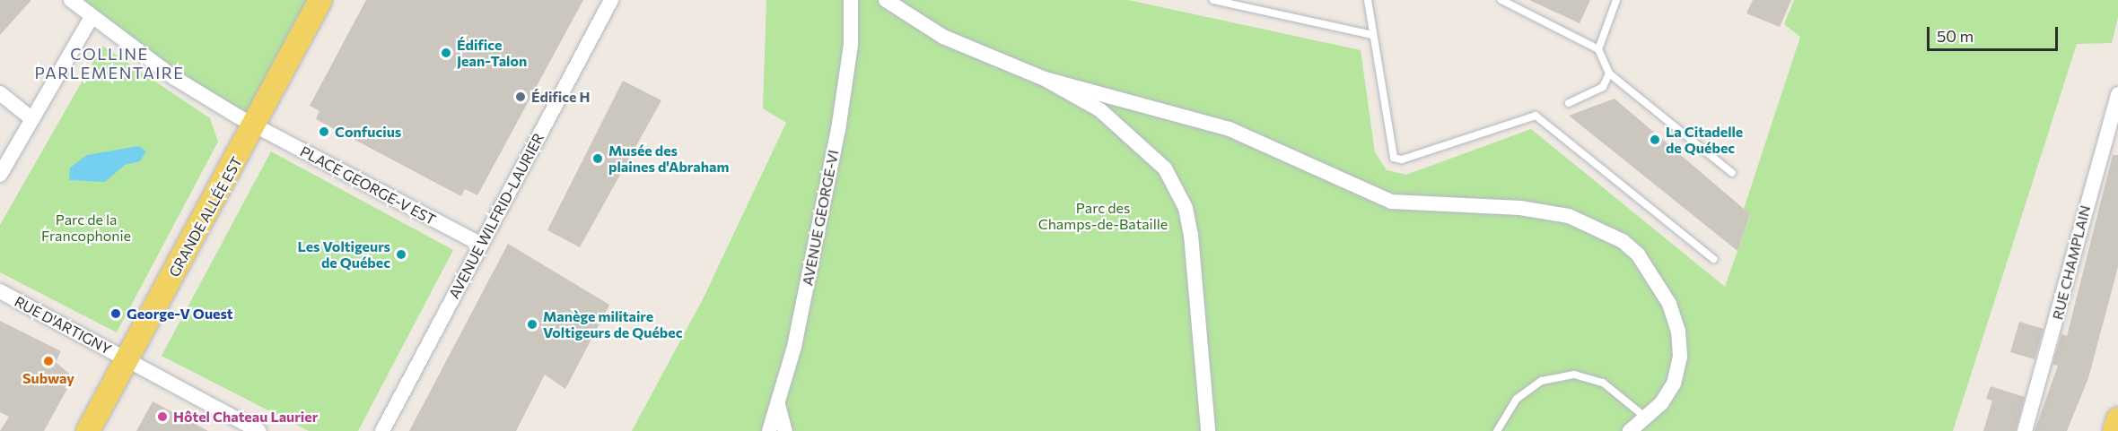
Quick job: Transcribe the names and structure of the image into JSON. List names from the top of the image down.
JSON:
{
  "streets": {
    "main road": ["GRANDE ALLÉE EST"],
    "street": [
      "PLACE GEORGE-V EST",
      "AVENUE WILFRID-LAURIER",
      "AVENUE GEORGE-VI",
      "RUE CHAMPLAIN",
      "RUE D'ARTIGNY"
    ]
  },
  "crossings": [
    ["PLACE GEORGE-V EST", "AVENUE WILFRID-LAURIER"],
    ["PLACE GEORGE-V EST", "GRANDE ALLÉE EST"],
    ["GRANDE ALLÉE EST", "RUE D'ARTIGNY"]
  ],
  "districts": ["COLLINE PARLEMENTAIRE"],
  "parks": ["Parc des Champs-de-Bataille", "Parc de la Francophonie"],
  "places": [
    "Édifice Jean-Talon",
    "Édifice H",
    "Confucius",
    "La Citadelle de Québec",
    "Musée des plaines d'Abraham",
    "Les Voltigeurs de Québec",
    "George-V Ouest",
    "Manège militaire Voltigeurs de Québec",
    "Subway",
    "Hôtel Chateau Laurier"
  ],
  "scale_bar": "50 m"
}
